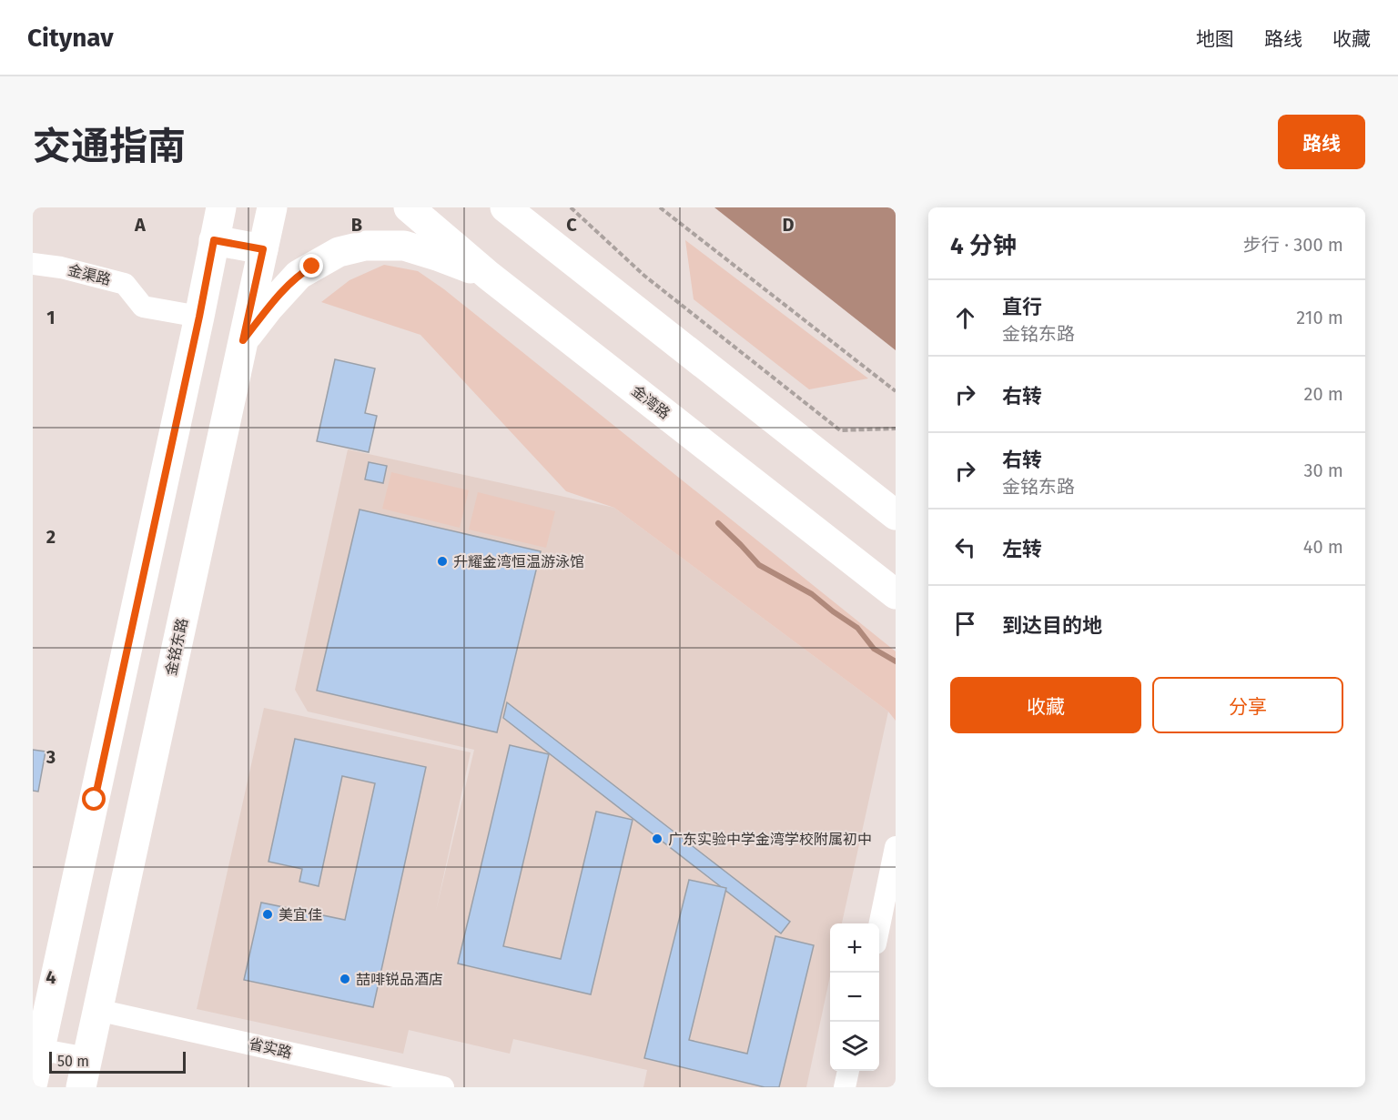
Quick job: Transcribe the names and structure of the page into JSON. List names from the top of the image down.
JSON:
{
  "streets": {
    "main road": ["金湾路", "金铭东路"],
    "street": ["金渠路", "省实路"]
  },
  "crossings": [
    ["金铭东路", "省实路"]
  ],
  "places": [
    "升耀金湾恒温游泳馆",
    "广东实验中学金湾学校附属初中",
    "美宜佳",
    "喆啡锐品酒店"
  ],
  "scale_bar": "50 m",
  "page": {
    "header": "Citynav",
    "nav": ["地图", "路线", "收藏"],
    "title": "交通指南",
    "buttons": [
      "路线",
      ["收藏", "分享"]
    ],
    "heading": ["4 分钟", "步行 · 300 m"],
    "list": [
      ["直行", "金铭东路", "210 m"],
      ["右转", "20 m"],
      ["右转", "金铭东路", "30 m"],
      ["左转", "40 m"],
      "到达目的地"
    ],
    "map_buttons": ["+", "−"],
    "scale": "50 m"
  },
  "grid": {
    "columns": [
      "A",
      "B",
      "C",
      "D"
    ],
    "rows": [
      "1",
      "2",
      "3",
      "4"
    ]
  }
}
